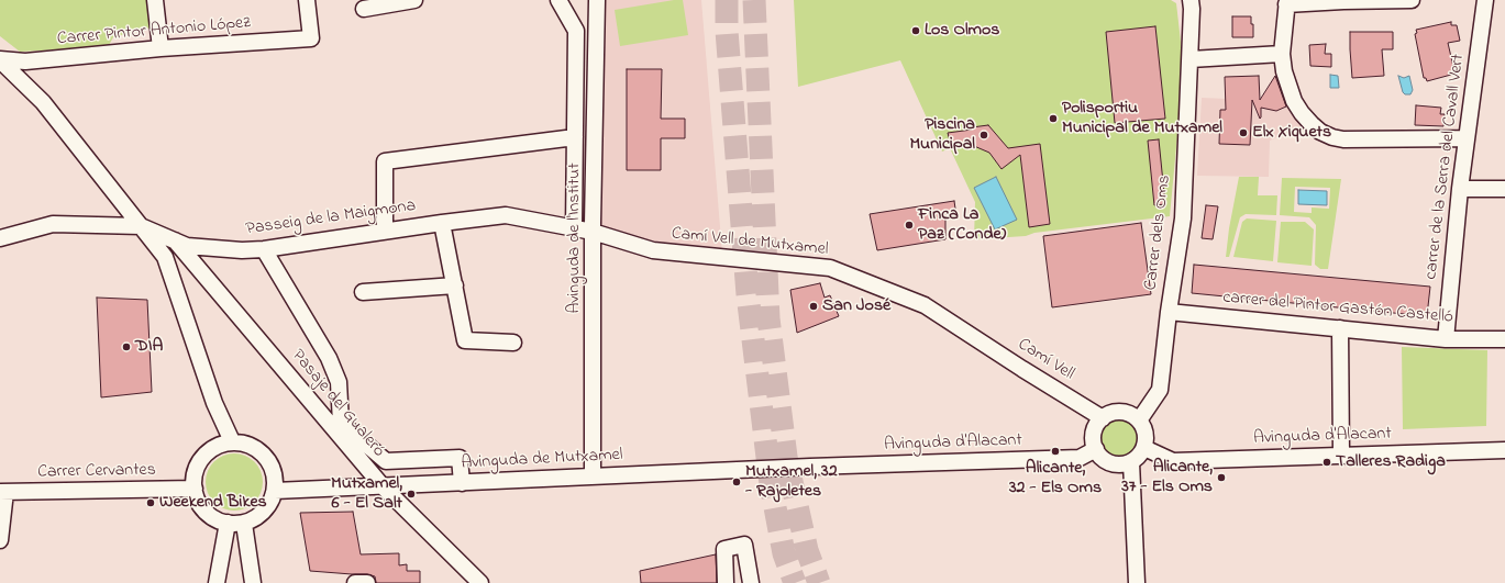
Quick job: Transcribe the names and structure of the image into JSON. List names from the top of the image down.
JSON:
{
  "streets": {
    "street": [
      "Carrer Pintor Antonio López",
      "carrer de la Serra del Cavall Vert",
      "Passeig de la Maigmona",
      "Carrer dels Oms",
      "Avinguda de l'Institut",
      "Camí Vell de Mutxamel",
      "carrer del Pintor Gastón Castelló",
      "Camí Vell",
      "Pasaje del Gualeró",
      "Avinguda d'Alacant",
      "Avinguda de Mutxamel",
      "Carrer Cervantes"
    ]
  },
  "crossings": [
    ["carrer de la Serra del Cavall Vert", "carrer del Pintor Gastón Castelló"],
    ["Passeig de la Maigmona", "Avinguda de l'Institut"],
    ["Passeig de la Maigmona", "Camí Vell de Mutxamel"],
    ["Passeig de la Maigmona", "Pasaje del Gualeró"],
    ["Carrer dels Oms", "carrer del Pintor Gastón Castelló"],
    ["Carrer dels Oms", "Camí Vell"],
    ["Carrer dels Oms", "Avinguda d'Alacant"],
    ["Avinguda de l'Institut", "Camí Vell de Mutxamel"],
    ["Avinguda de l'Institut", "Avinguda de Mutxamel"],
    ["Camí Vell de Mutxamel", "Camí Vell"],
    ["Camí Vell", "Avinguda d'Alacant"],
    ["Pasaje del Gualeró", "Avinguda de Mutxamel"],
    ["Avinguda d'Alacant", "Avinguda de Mutxamel"],
    ["Avinguda de Mutxamel", "Carrer Cervantes"]
  ],
  "places": [
    "Los Olmos",
    "Polisportiu Municipal de Mutxamel",
    "Elx Xiquets",
    "Piscina Municipal",
    "Finca La Paz (Conde)",
    "San José",
    "DIA",
    "Alicante, 32 - Els Oms",
    "Talleres Radiga",
    "Alicante, 37 - Els Oms",
    "Mutxamel, 32 - Rajoletes",
    "Mutxamel, 6 - El Salt",
    "Weekend Bikes"
  ]
}
